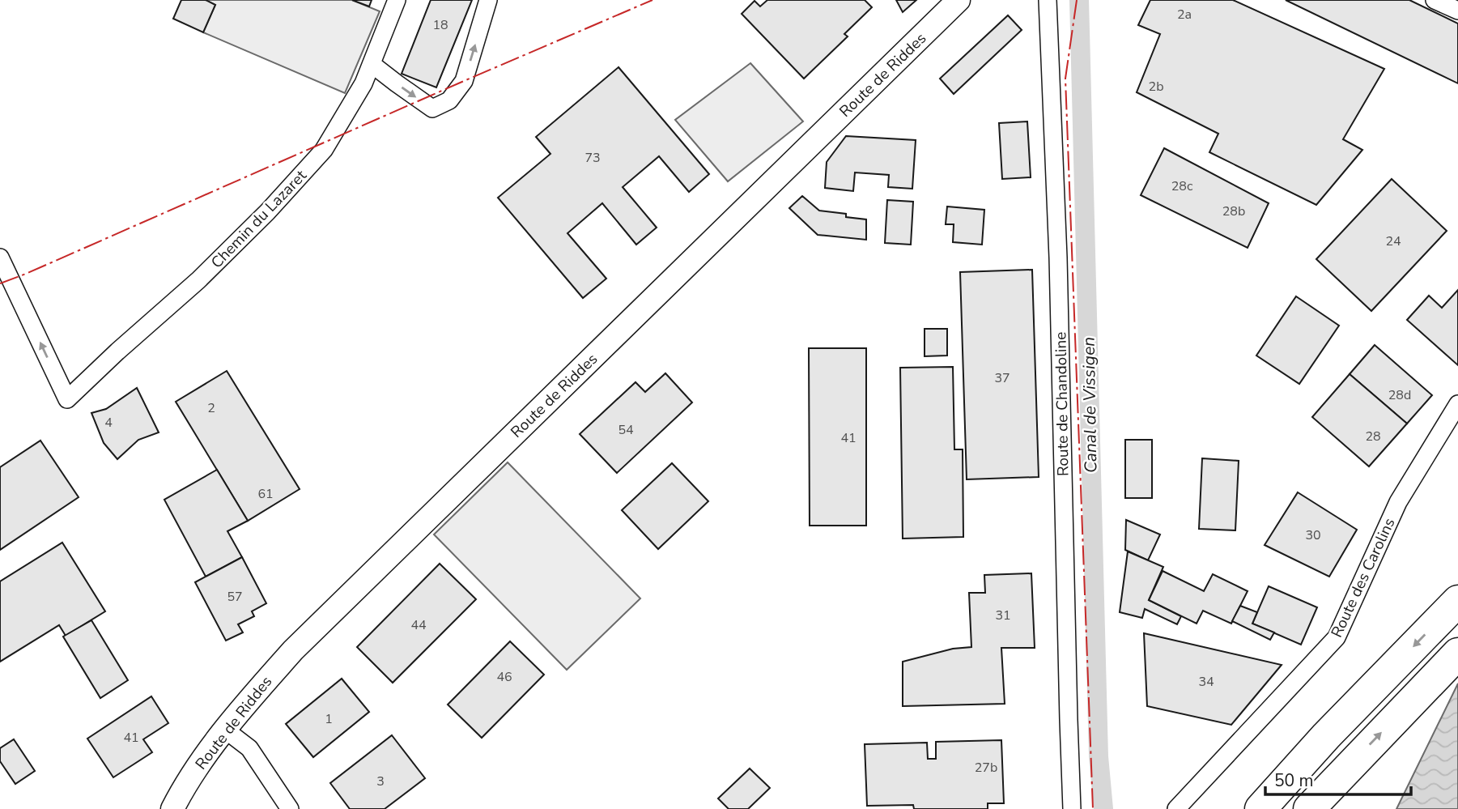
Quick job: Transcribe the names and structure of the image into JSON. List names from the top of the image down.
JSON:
{
  "streets": {
    "street": [
      "Route de Riddes",
      "Chemin du Lazaret",
      "Route de Chandoline",
      "Route des Carolins"
    ]
  },
  "water": ["Canal de Vissigen"],
  "house_numbers": [
    "2a",
    "18",
    "2b",
    "73",
    "28c",
    "28b",
    "24",
    "37",
    "28d",
    "2",
    "4",
    "54",
    "28",
    "41",
    "61",
    "30",
    "57",
    "31",
    "44",
    "46",
    "34",
    "1",
    "41",
    "27b",
    "3"
  ],
  "scale_bar": "50 m"
}
